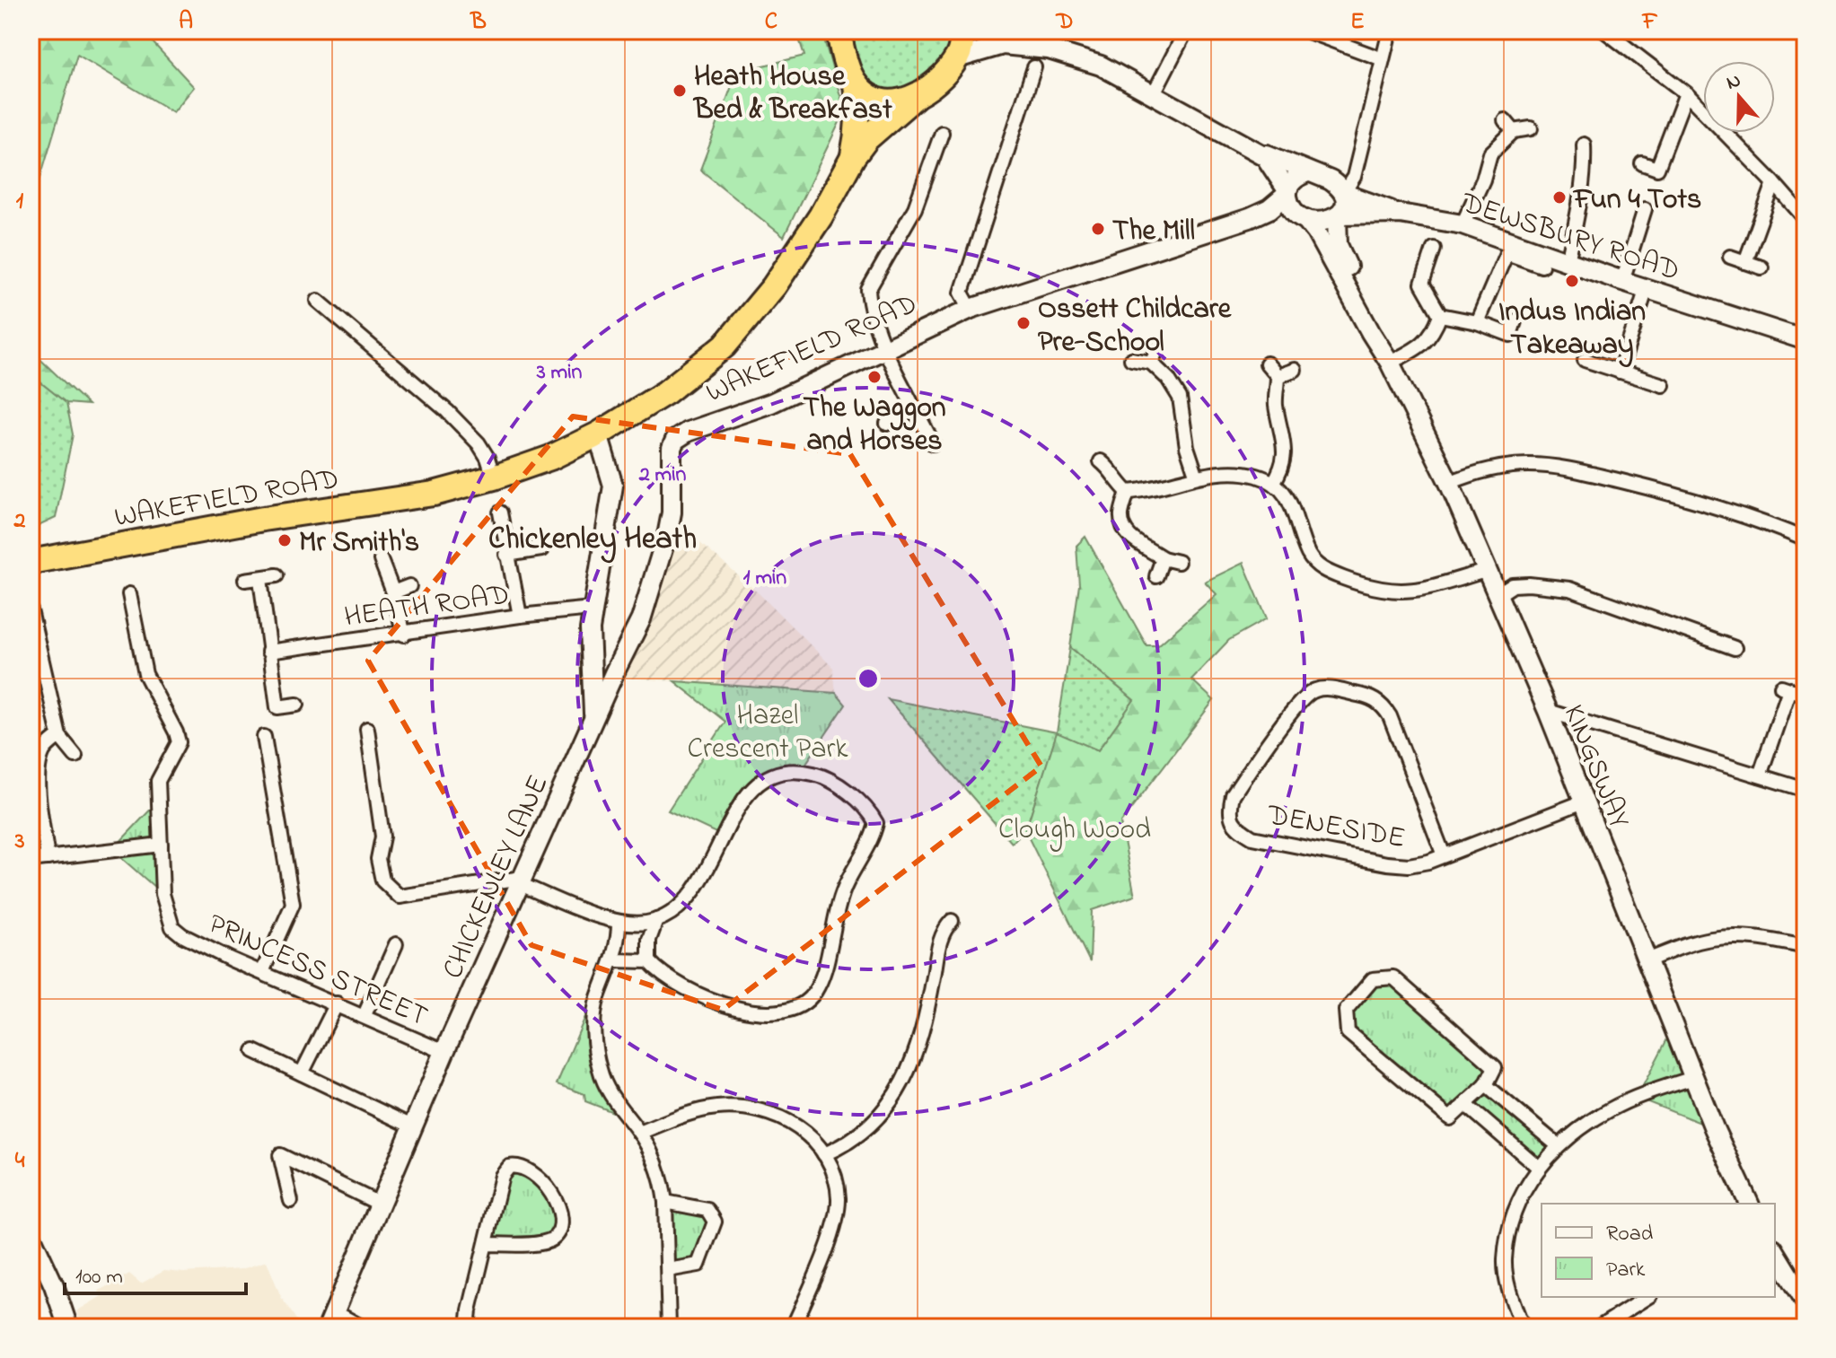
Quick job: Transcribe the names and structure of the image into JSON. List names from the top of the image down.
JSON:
{
  "streets": {
    "highway": ["WAKEFIELD ROAD"],
    "street": [
      "DEWSBURY ROAD",
      "HEATH ROAD",
      "KINGSWAY",
      "DENESIDE",
      "CHICKENLEY LANE",
      "PRINCESS STREET"
    ]
  },
  "crossings": [
    ["DEWSBURY ROAD", "KINGSWAY"],
    ["WAKEFIELD ROAD", "CHICKENLEY LANE"],
    ["KINGSWAY", "DENESIDE"],
    ["CHICKENLEY LANE", "PRINCESS STREET"]
  ],
  "districts": ["Chickenley Heath"],
  "parks": ["Hazel Crescent Park", "Clough Wood"],
  "places": [
    "Heath House Bed & Breakfast",
    "Fun 4 Tots",
    "The Mill",
    "Indus Indian Takeaway",
    "Ossett Childcare Pre-School",
    "The Waggon and Horses",
    "Mr Smith's"
  ],
  "legend": ["Road", "Park"],
  "scale_bar": "100 m",
  "north": "top",
  "grid": {
    "columns": [
      "A",
      "B",
      "C",
      "D",
      "E",
      "F"
    ],
    "rows": [
      "1",
      "2",
      "3",
      "4"
    ]
  },
  "rings": ["3 min", "2 min", "1 min"]
}
